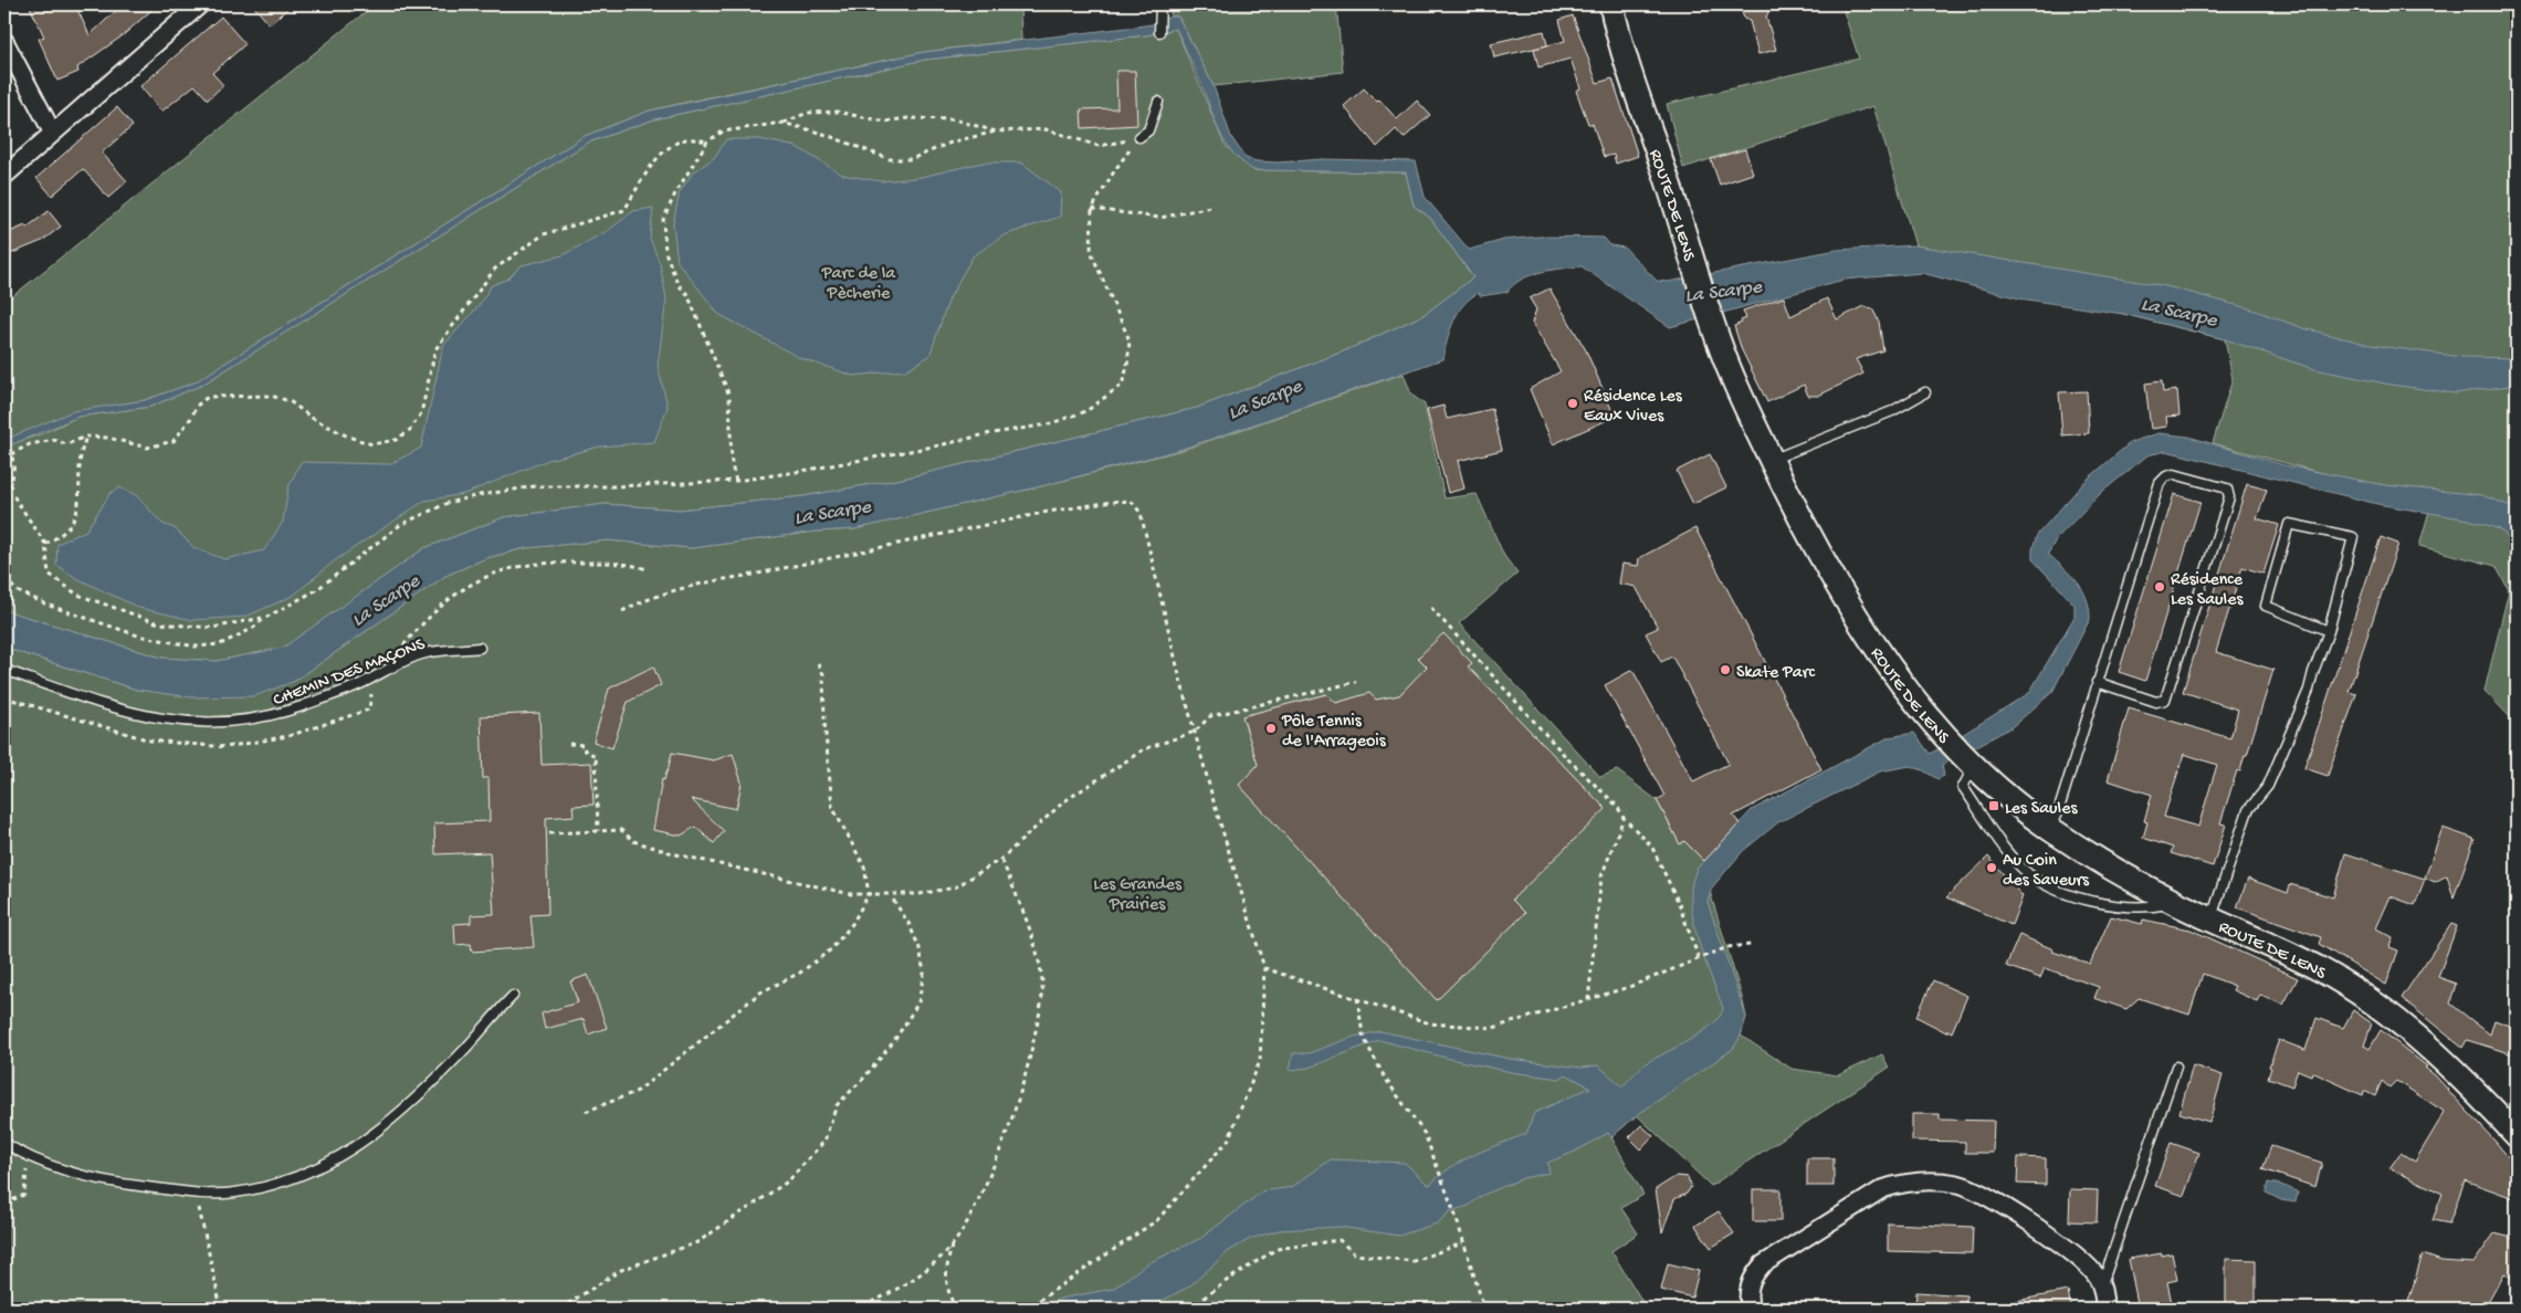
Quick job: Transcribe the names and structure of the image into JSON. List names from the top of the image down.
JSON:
{
  "streets": {
    "main road": ["ROUTE DE LENS"],
    "lane": ["CHEMIN DES MAÇONS"]
  },
  "water": ["La Scarpe"],
  "parks": ["Parc de la Pècherie", "Les Grandes Prairies"],
  "places": {
    "other": [
      "Résidence Les Eaux Vives",
      "Résidence Les Saules",
      "Skate Parc",
      "Pôle Tennis de l'Arrageois",
      "Au Coin des Saveurs"
    ],
    "transit": ["Les Saules"]
  }
}
